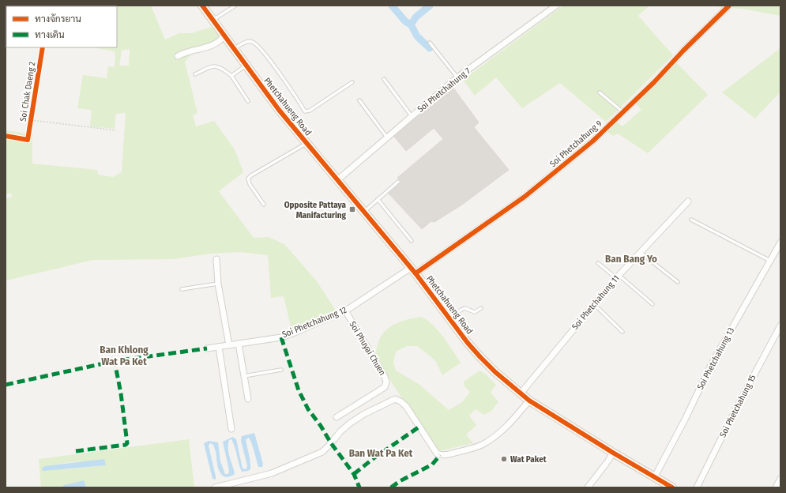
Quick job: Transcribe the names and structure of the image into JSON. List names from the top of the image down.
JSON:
{
  "streets": {
    "main road": ["Phetchahueng Road"],
    "street": [
      "Soi Phetchahung 7",
      "Soi Phetchahung 9",
      "Soi Phetchahung 11",
      "Soi Phetchahung 12",
      "Soi Phuyai Chuen",
      "Soi Phetchahung 13",
      "Soi Phetchahung 15"
    ],
    "cycle path": ["Soi Chak Daeng 2"]
  },
  "crossings": [
    ["Soi Phetchahung 7", "Phetchahueng Road"],
    ["Phetchahueng Road", "Soi Phetchahung 9"],
    ["Phetchahueng Road", "Soi Phetchahung 11"],
    ["Phetchahueng Road", "Soi Phetchahung 12"],
    ["Phetchahueng Road", "Soi Phetchahung 13"],
    ["Soi Phetchahung 9", "Soi Phetchahung 12"],
    ["Soi Phetchahung 12", "Soi Phuyai Chuen"]
  ],
  "districts": ["Ban Bang Yo", "Ban Khlong Wat Pa Ket", "Ban Wat Pa Ket"],
  "places": {
    "transit": ["Opposite Pattaya Manifacturing"],
    "other": ["Wat Paket"]
  },
  "legend": ["ทางจักรยาน", "ทางเดิน"]
}
